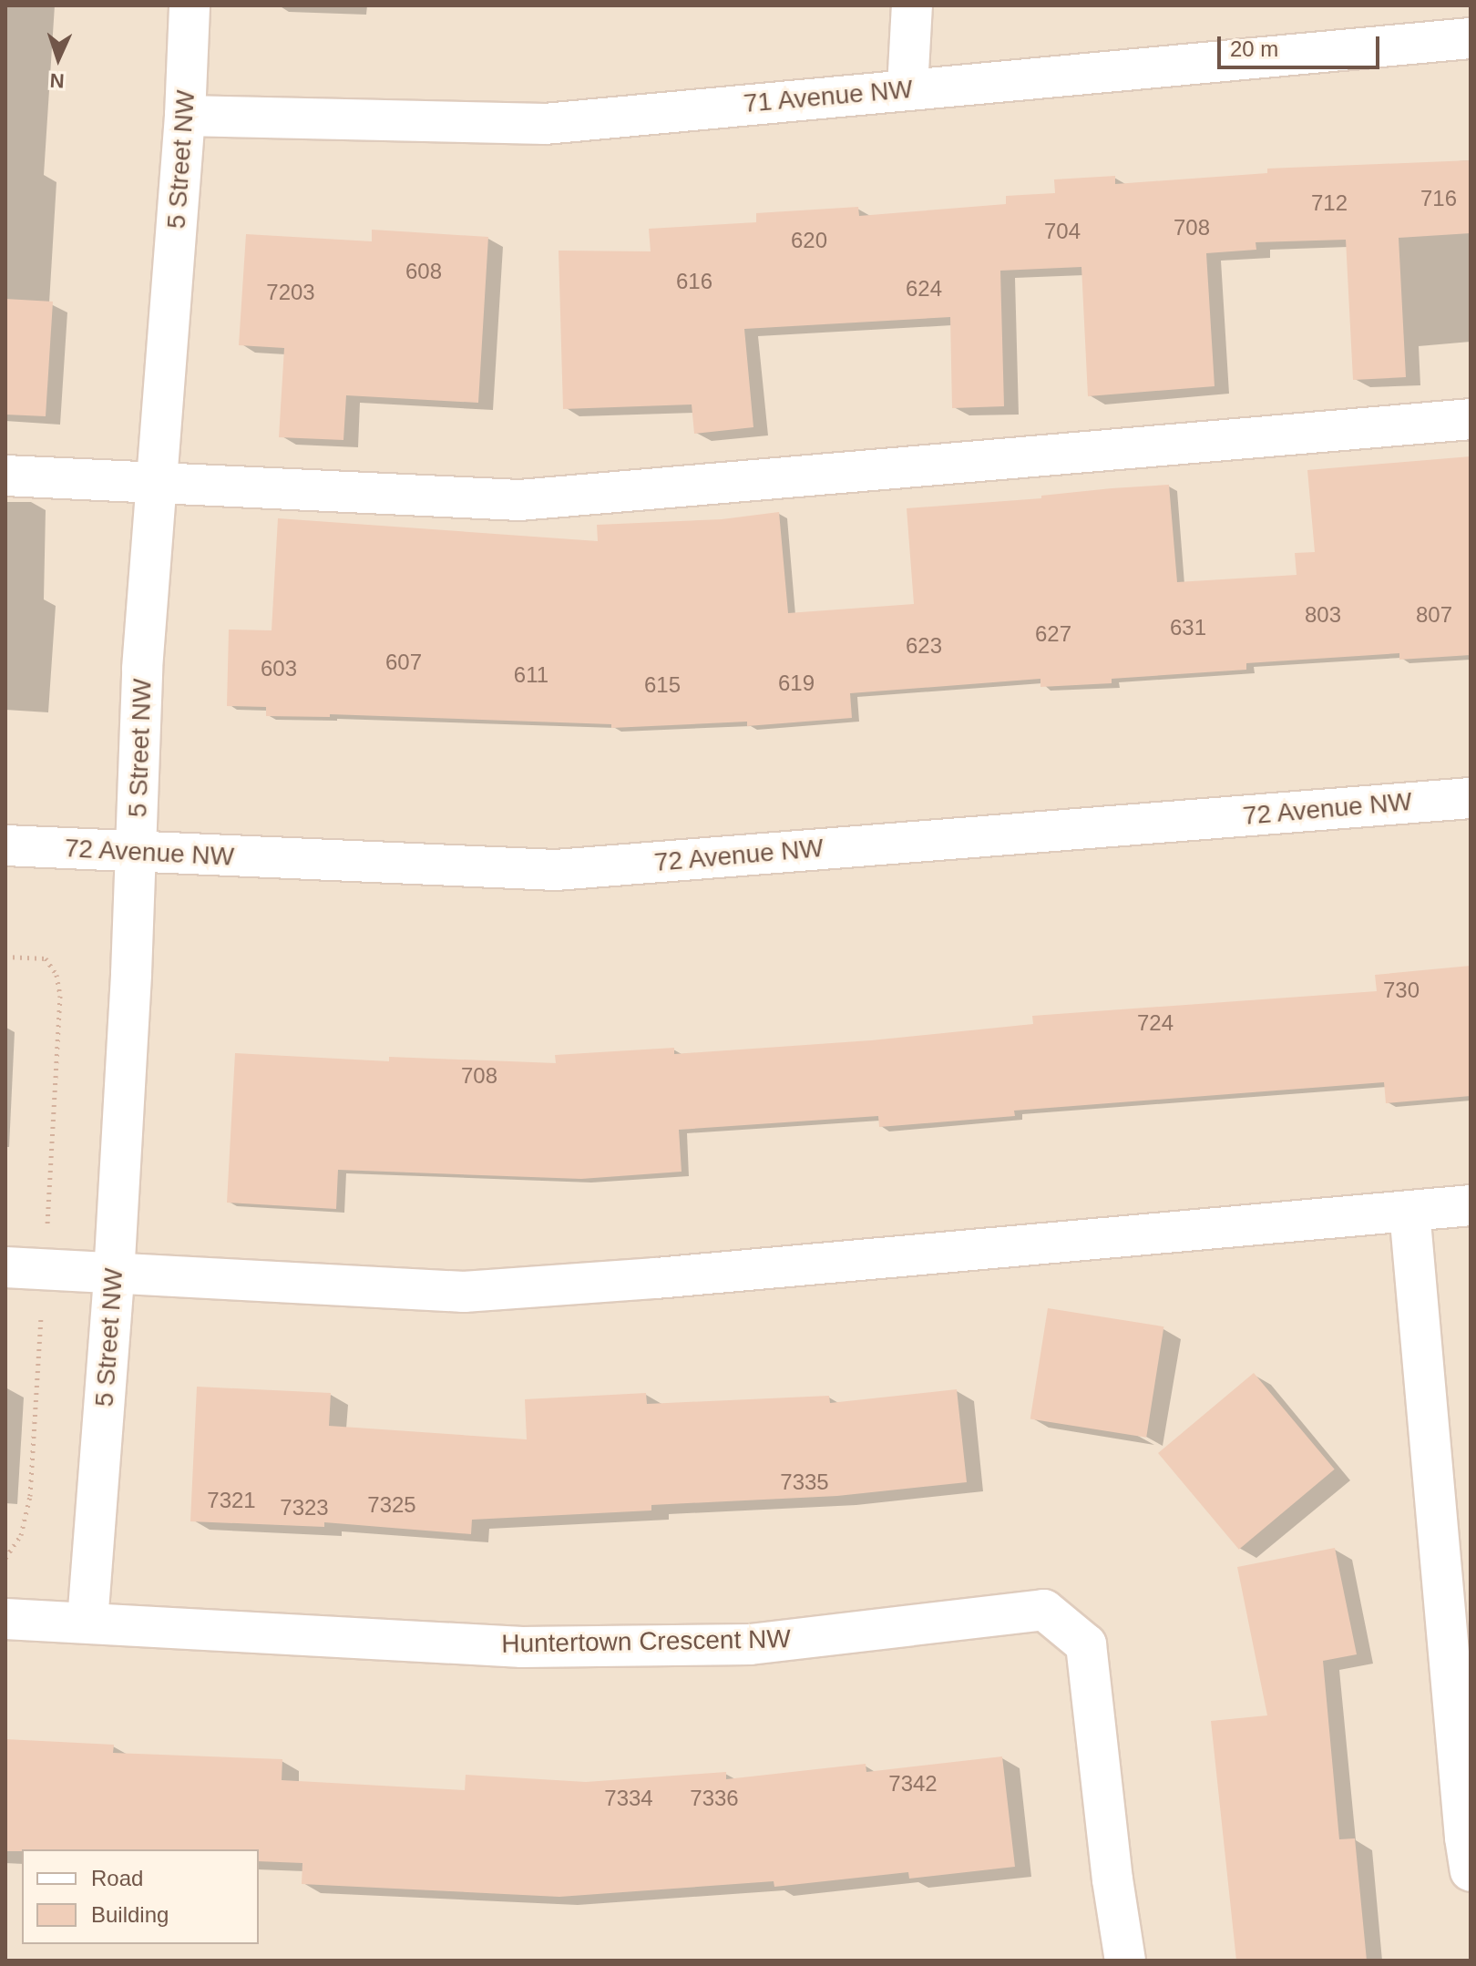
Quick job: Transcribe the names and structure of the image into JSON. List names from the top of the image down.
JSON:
{
  "streets": {
    "street": [
      "71 Avenue NW",
      "5 Street NW",
      "72 Avenue NW",
      "Huntertown Crescent NW"
    ]
  },
  "crossings": [
    ["71 Avenue NW", "5 Street NW"],
    ["5 Street NW", "72 Avenue NW"],
    ["5 Street NW", "Huntertown Crescent NW"]
  ],
  "house_numbers": [
    "716",
    "712",
    "708",
    "704",
    "620",
    "608",
    "616",
    "624",
    "7203",
    "803",
    "807",
    "631",
    "627",
    "623",
    "607",
    "603",
    "611",
    "619",
    "615",
    "730",
    "724",
    "708",
    "7335",
    "7321",
    "7325",
    "7323",
    "7342",
    "7334",
    "7336"
  ],
  "legend": ["Road", "Building"],
  "scale_bar": "20 m",
  "north": "bottom"
}
